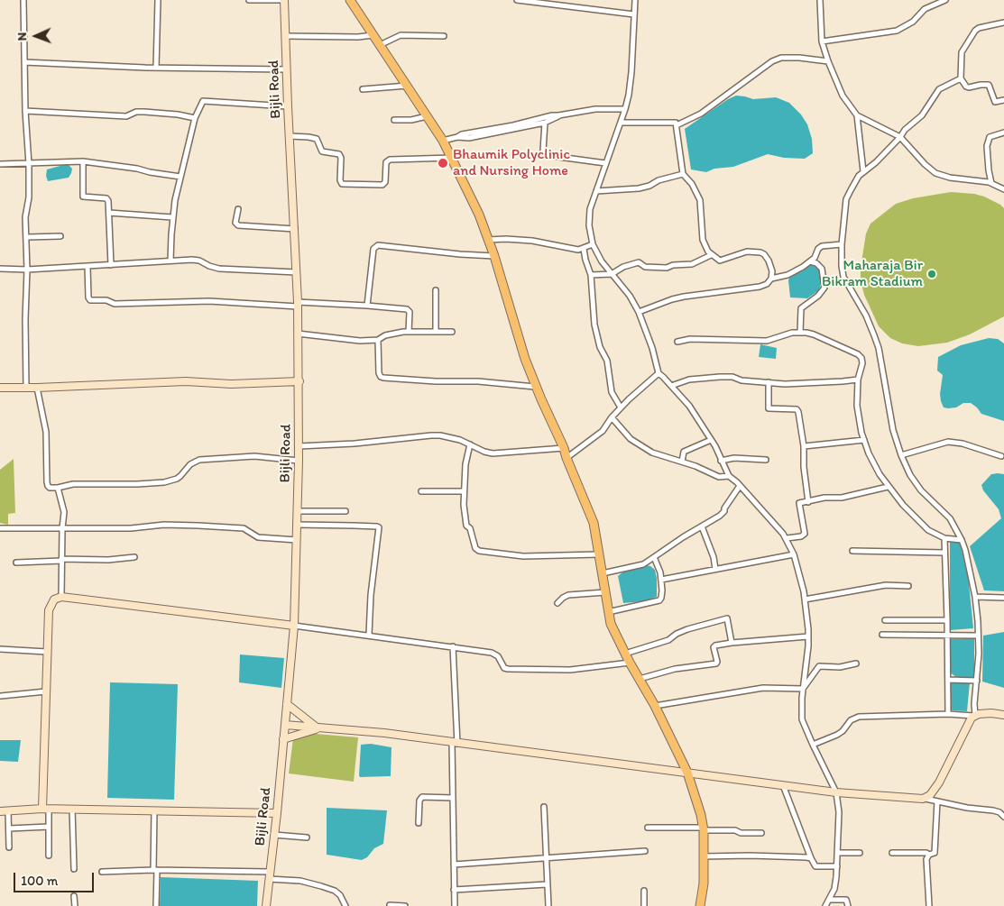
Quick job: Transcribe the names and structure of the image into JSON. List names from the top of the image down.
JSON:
{
  "streets": {
    "street": ["Bijli Road"]
  },
  "places": ["Bhaumik Polyclinic and Nursing Home", "Maharaja Bir Bikram Stadium"],
  "scale_bar": "100 m",
  "north": "left"
}
